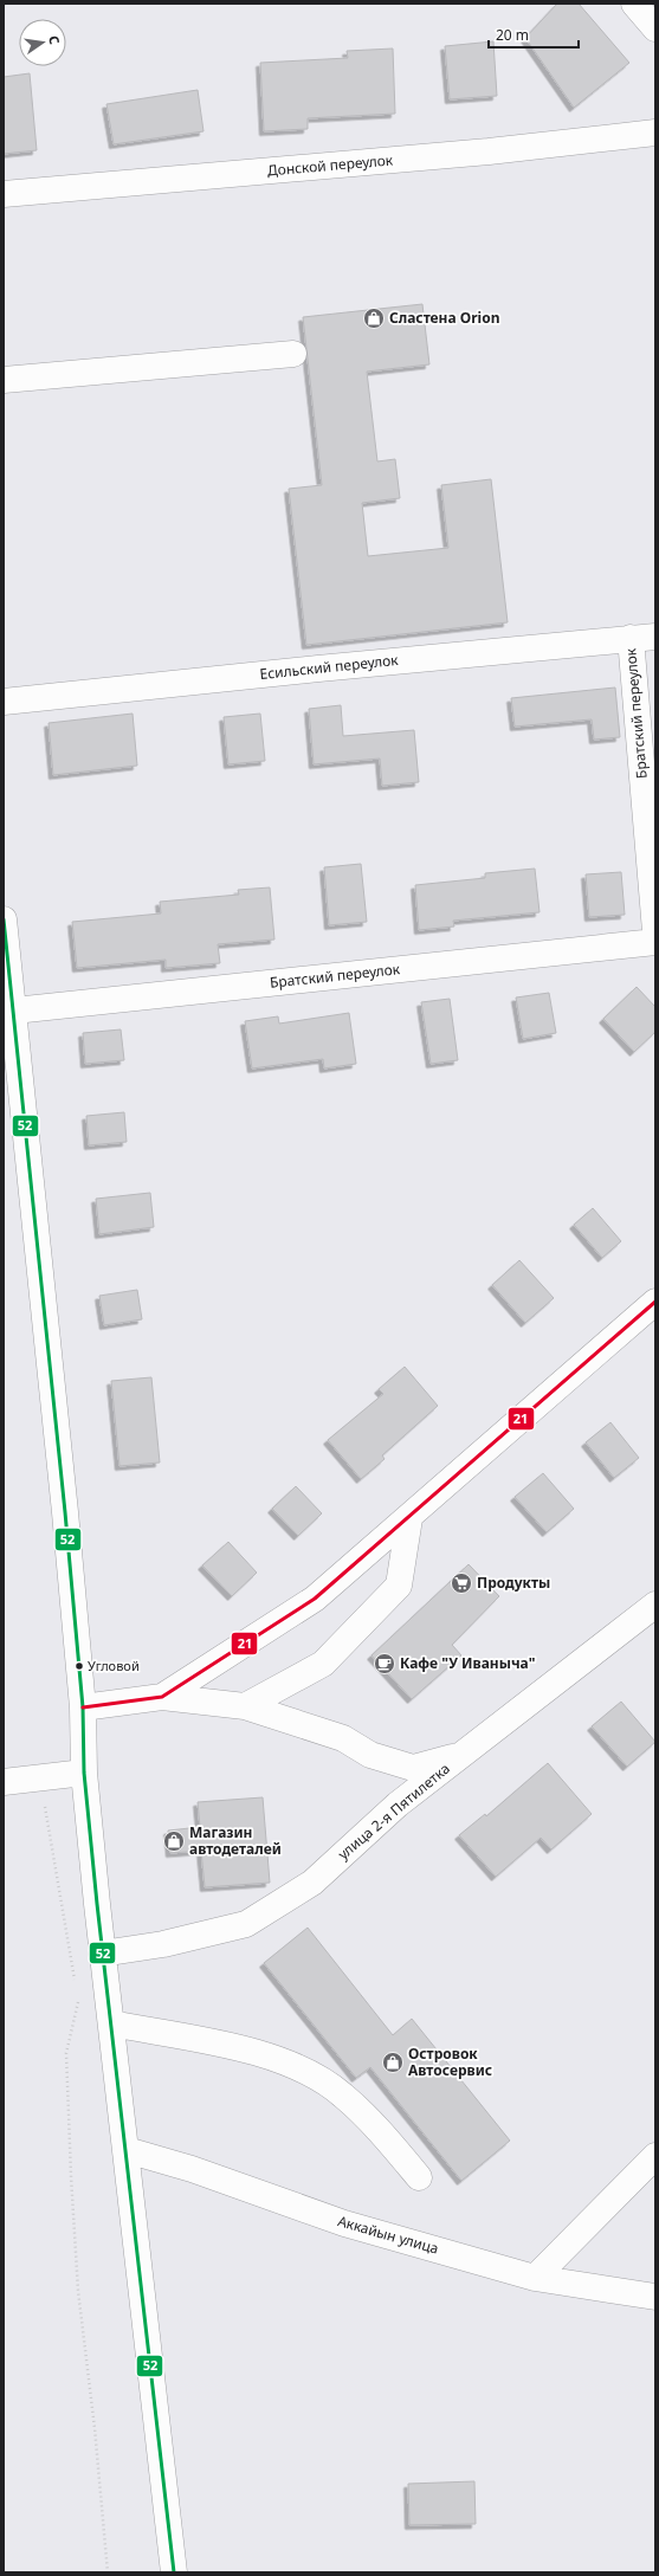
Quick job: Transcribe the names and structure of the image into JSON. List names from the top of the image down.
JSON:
{
  "streets": {
    "street": [
      "Донской переулок",
      "Есильский переулок",
      "Братский переулок",
      "улица 2-я Пятилетка",
      "Аккайын улица"
    ]
  },
  "crossings": [
    ["Есильский переулок", "Братский переулок"]
  ],
  "places": {
    "shop": ["Сластена Orion", "Магазин автодеталей", "Островок Автосервис"],
    "supermarket": ["Продукты"],
    "cafe": ["Кафе \"У Иваныча\""],
    "other": ["Угловой"]
  },
  "lines": ["transit line 52", "transit line 21"],
  "scale_bar": "20 m",
  "north": "right"
}
